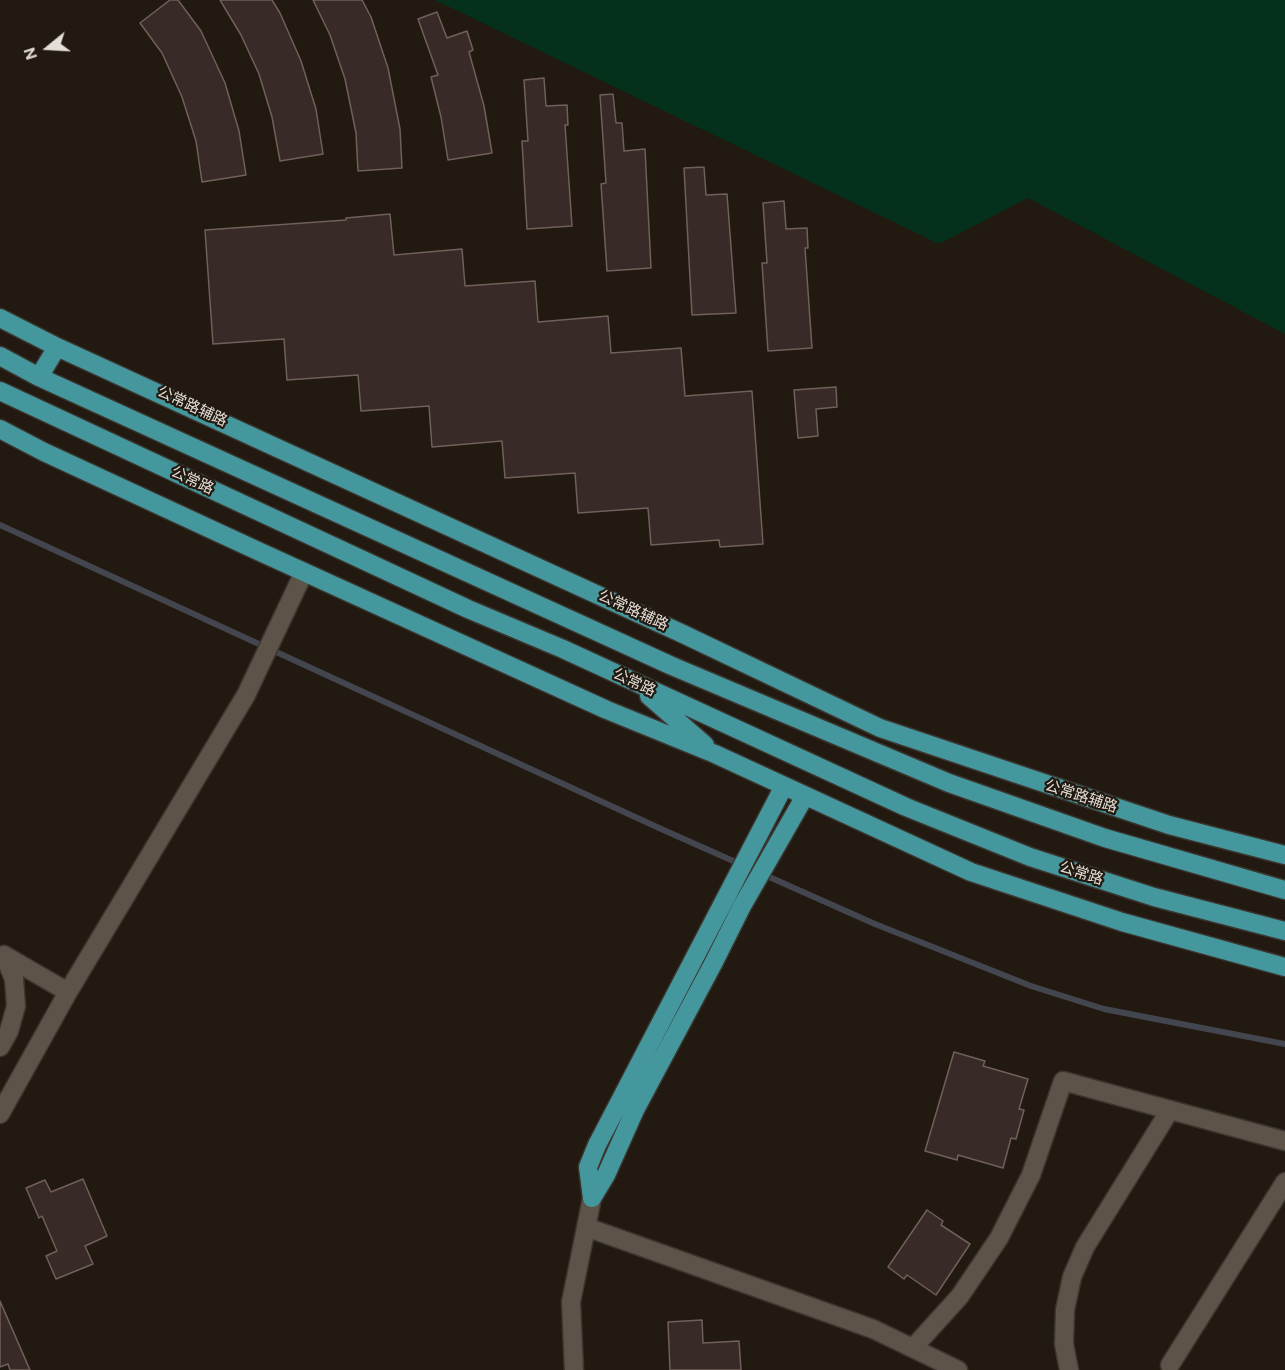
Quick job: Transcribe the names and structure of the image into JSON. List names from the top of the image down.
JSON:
{
  "streets": {
    "main road": ["公常路辅路", "公常路"]
  },
  "north": "left"
}
